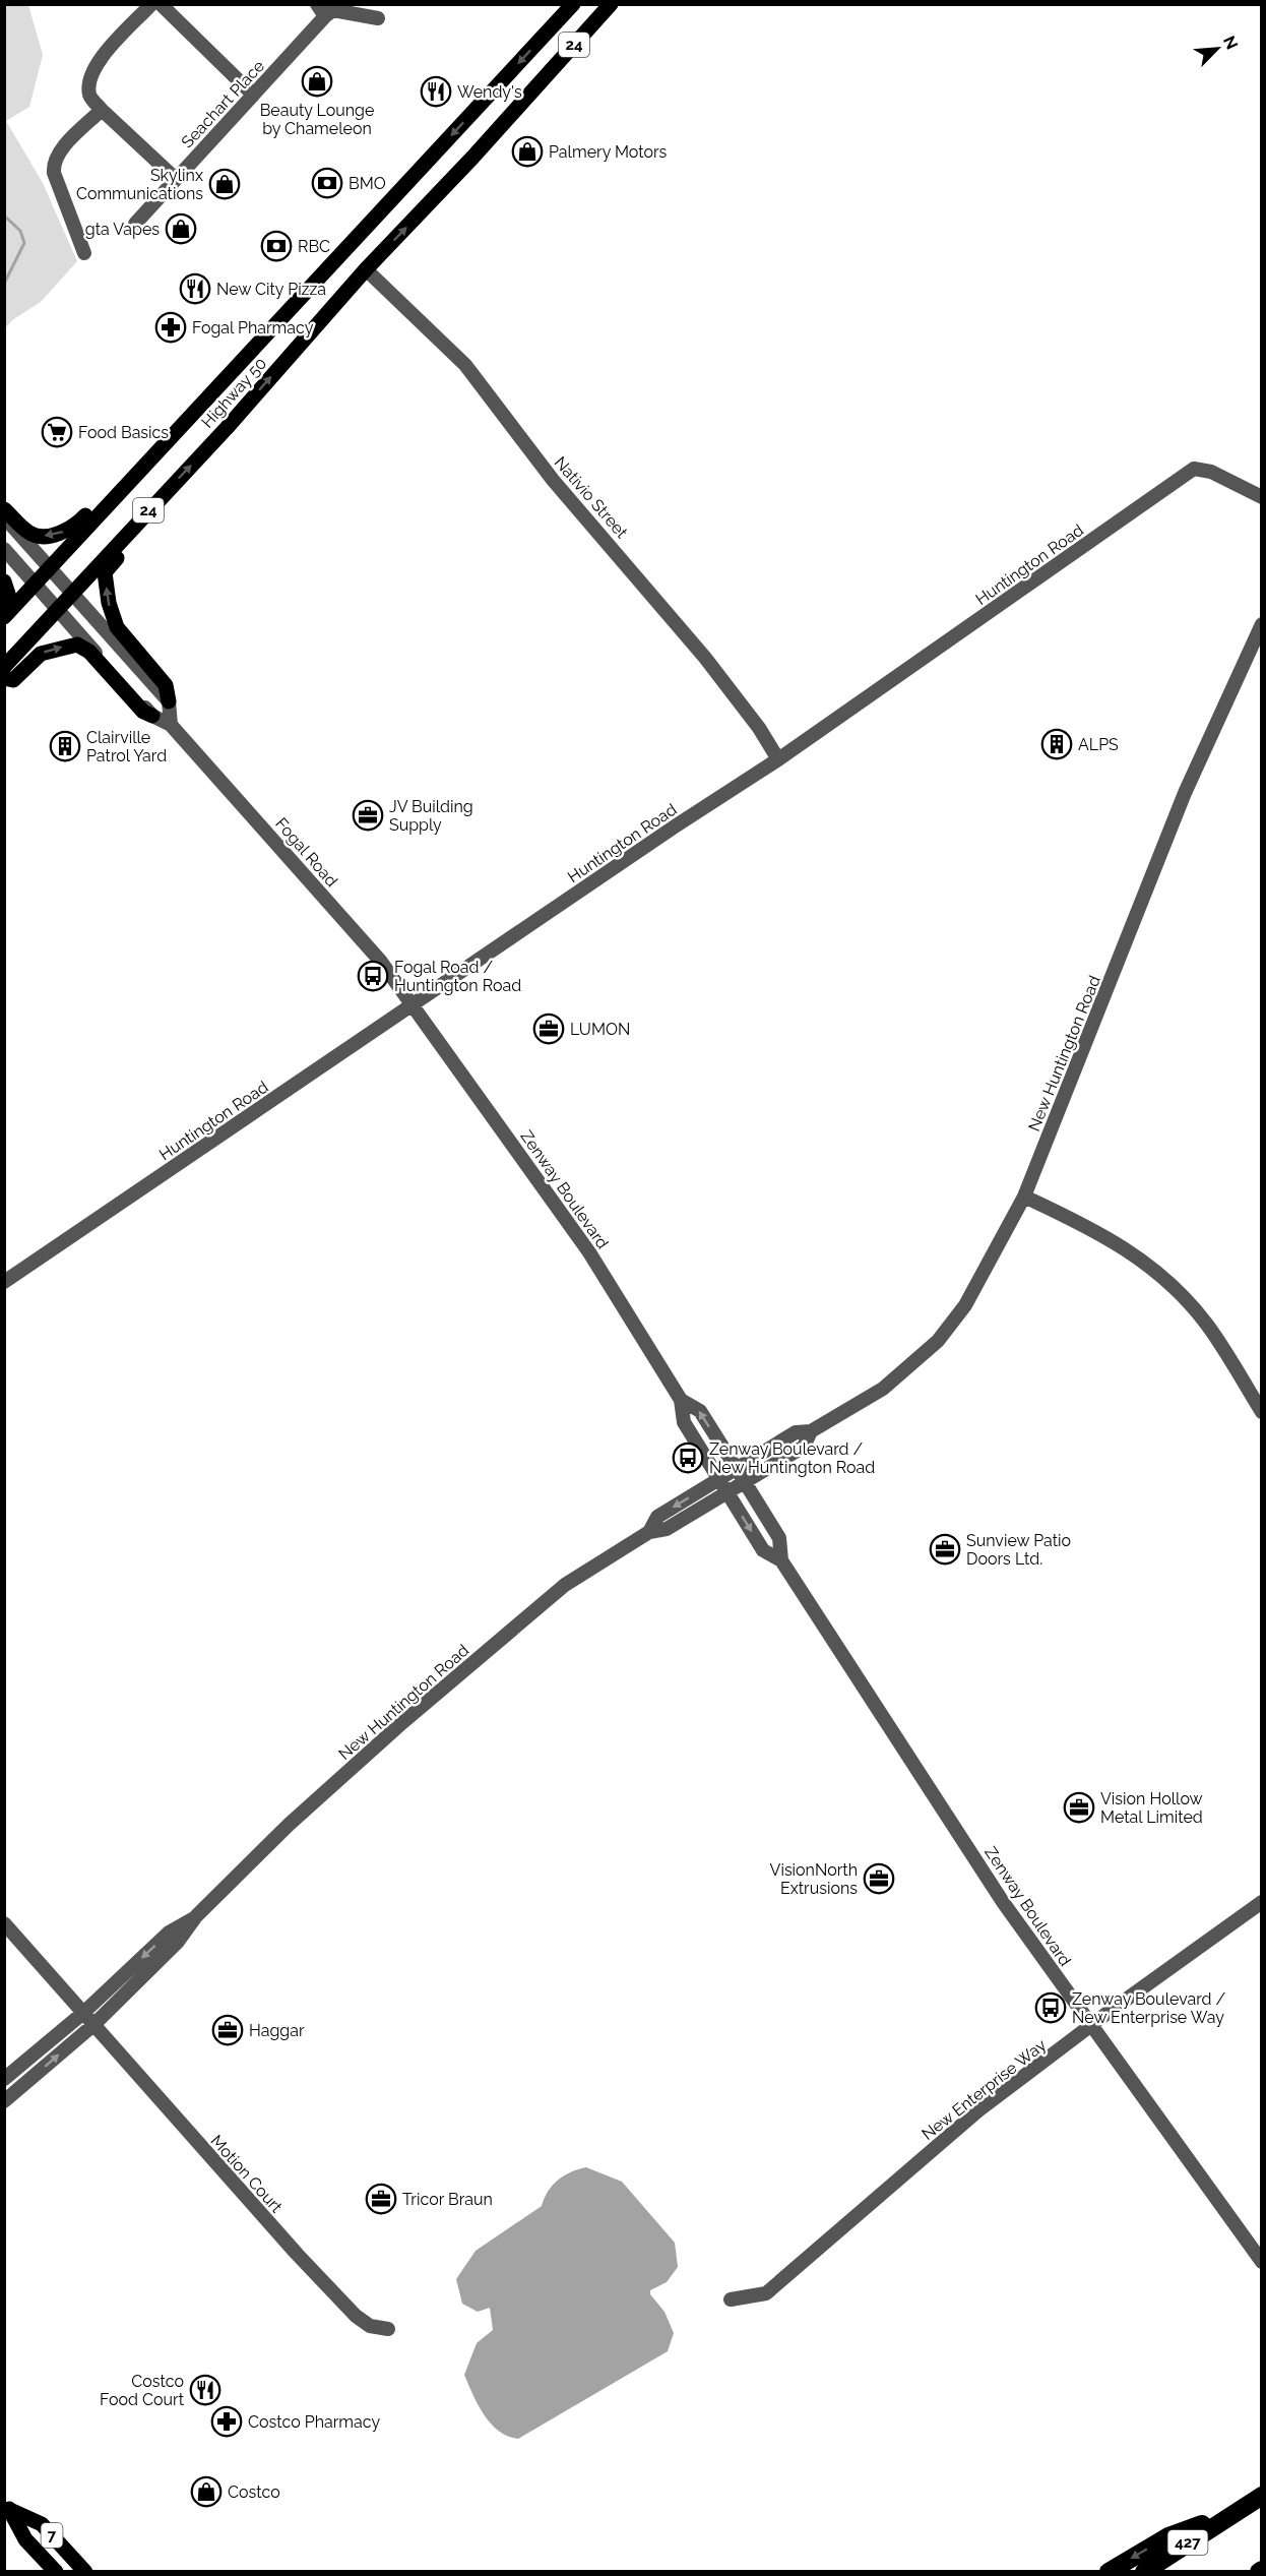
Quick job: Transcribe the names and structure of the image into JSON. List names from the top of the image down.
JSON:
{
  "streets": {
    "highway": ["427"],
    "main road": ["24", "Highway 50", "7"],
    "street": [
      "Seachart Place",
      "Nativio Street",
      "Huntington Road",
      "Fogal Road",
      "New Huntington Road",
      "Zenway Boulevard",
      "New Enterprise Way",
      "Motion Court"
    ]
  },
  "crossings": [
    ["Highway 50", "Nativio Street"],
    ["Highway 50", "Fogal Road"],
    ["Nativio Street", "Huntington Road"],
    ["Huntington Road", "Fogal Road"],
    ["Huntington Road", "Zenway Boulevard"],
    ["Fogal Road", "Zenway Boulevard"],
    ["New Huntington Road", "Zenway Boulevard"],
    ["New Huntington Road", "Motion Court"],
    ["Zenway Boulevard", "New Enterprise Way"]
  ],
  "places": {
    "shop": [
      "Beauty Lounge by Chameleon",
      "Palmery Motors",
      "Skylinx Communications",
      "gta Vapes",
      "Costco"
    ],
    "restaurant": ["Wendy's", "New City Pizza", "Costco Food Court"],
    "bank": ["BMO", "RBC"],
    "pharmacy": ["Fogal Pharmacy", "Costco Pharmacy"],
    "supermarket": ["Food Basics"],
    "building": ["ALPS", "Clairville Patrol Yard"],
    "office": [
      "JV Building Supply",
      "LUMON",
      "Sunview Patio Doors Ltd.",
      "Vision Hollow Metal Limited",
      "VisionNorth Extrusions",
      "Haggar",
      "Tricor Braun"
    ],
    "bus stop": ["Fogal Road / Huntington Road", "Zenway Boulevard / New Huntington Road", "Zenway Boulevard / New Enterprise Way"]
  },
  "north": "top right"
}
